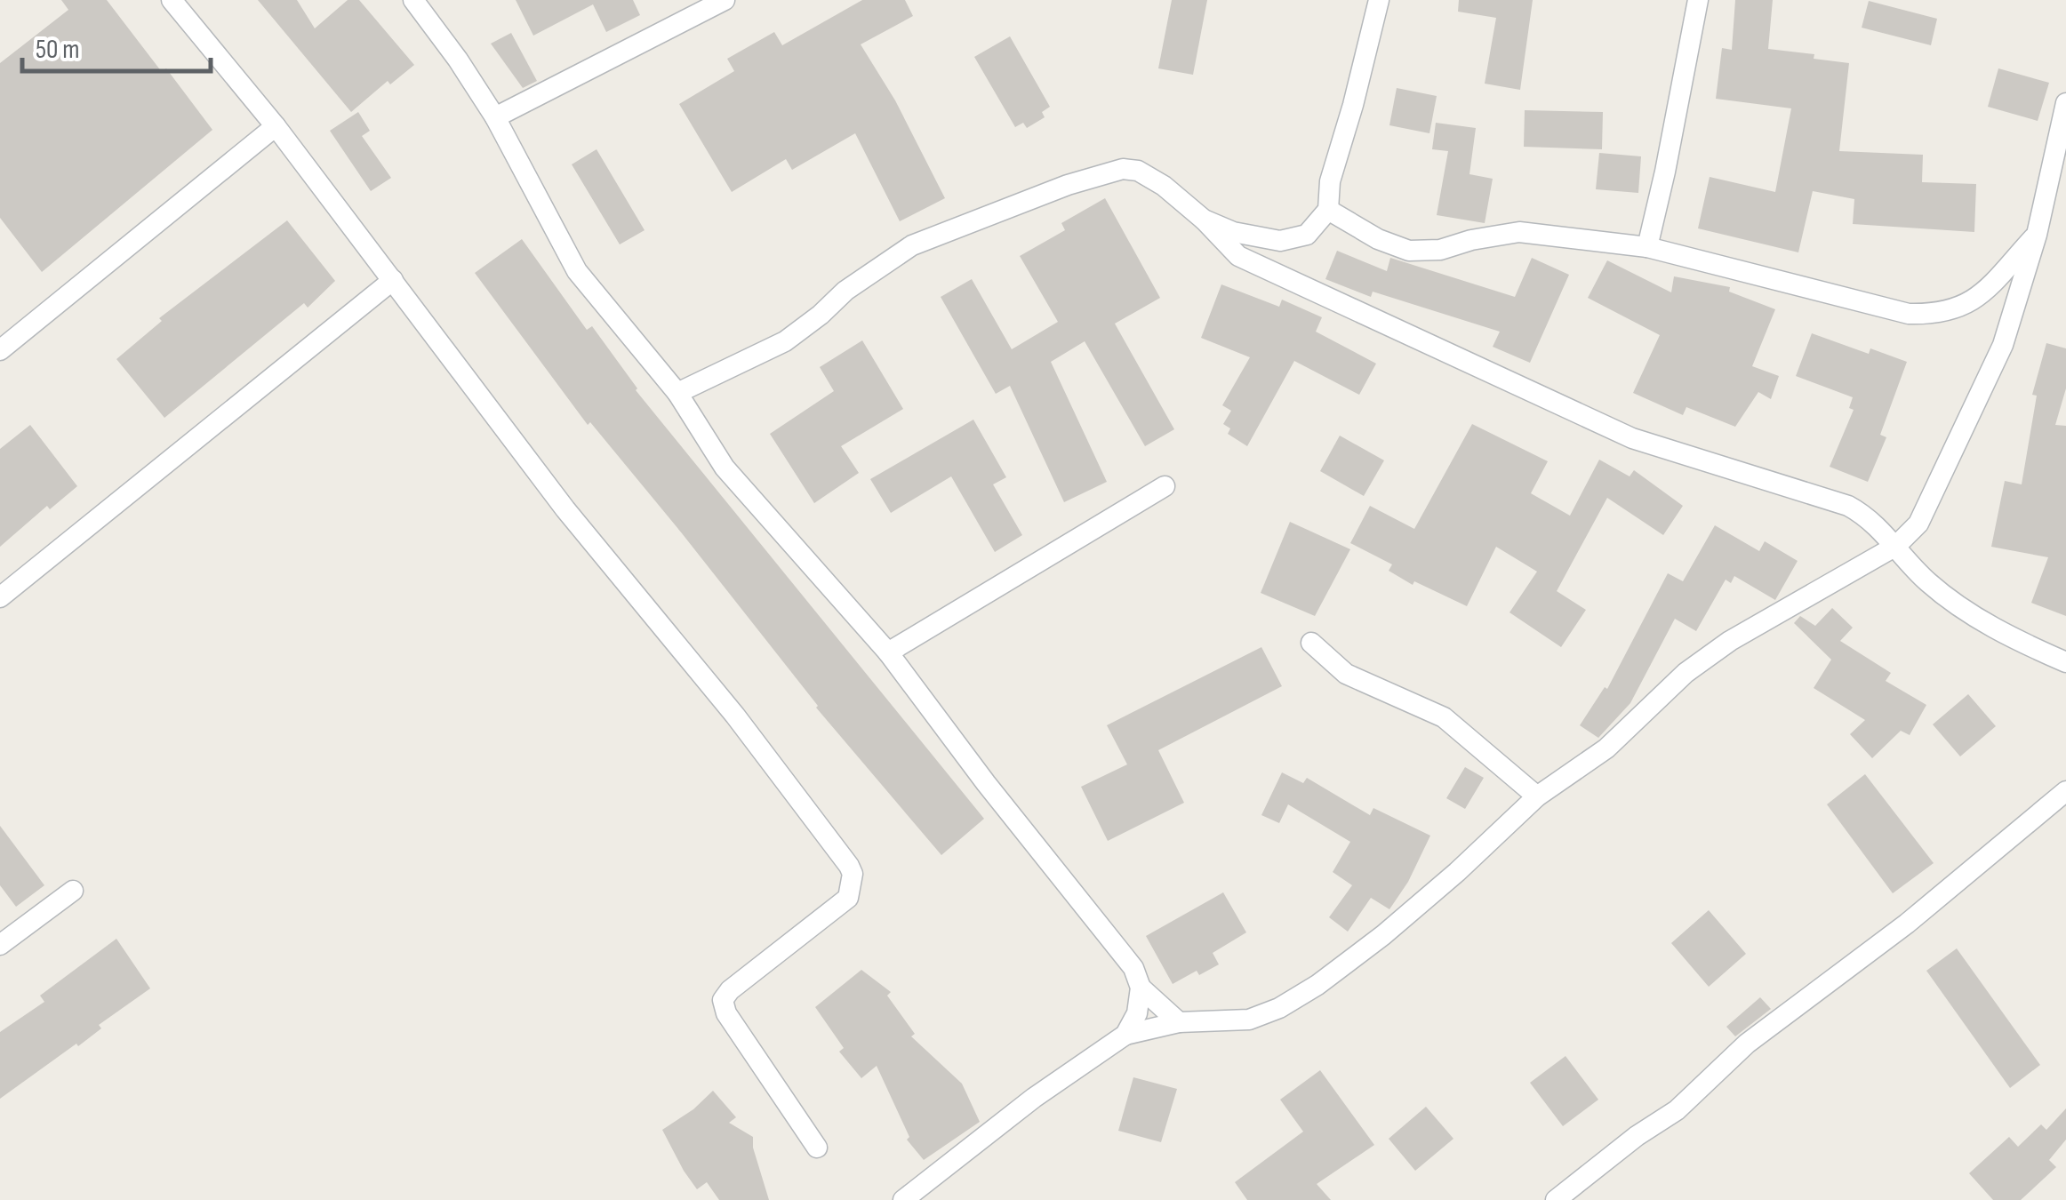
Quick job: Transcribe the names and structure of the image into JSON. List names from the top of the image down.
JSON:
{
  "scale_bar": "50 m"
}
